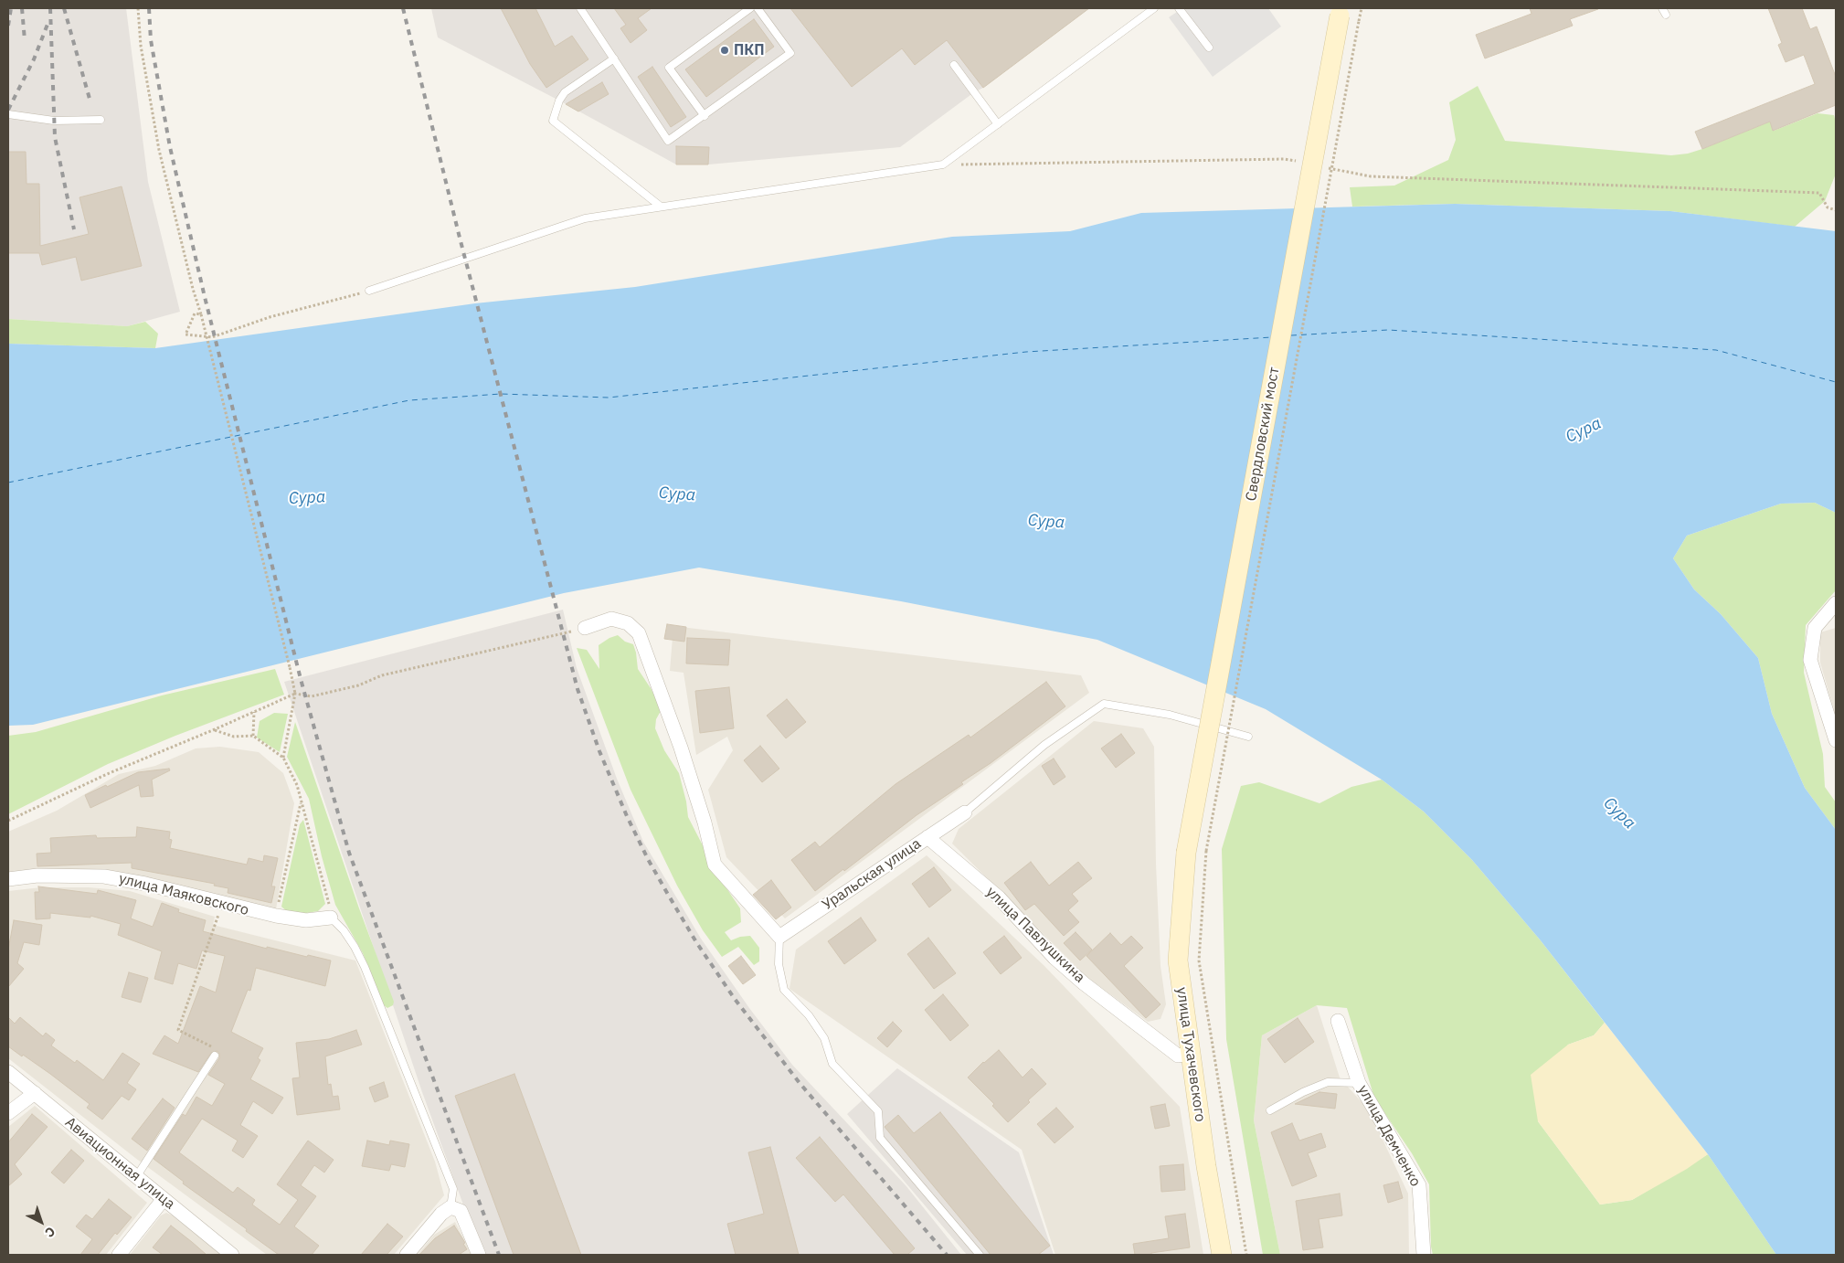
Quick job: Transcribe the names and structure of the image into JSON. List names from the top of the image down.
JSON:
{
  "streets": {
    "main road": ["Свердловский мост", "улица Тухачевского"],
    "street": [
      "Уральская улица",
      "улица Маяковского",
      "улица Павлушкина",
      "улица Демченко",
      "Авиационная улица"
    ]
  },
  "crossings": [
    ["Свердловский мост", "улица Тухачевского"],
    ["Уральская улица", "улица Павлушкина"],
    ["улица Павлушкина", "улица Тухачевского"]
  ],
  "water": ["Сура"],
  "places": ["ПКП"],
  "north": "bottom right"
}
